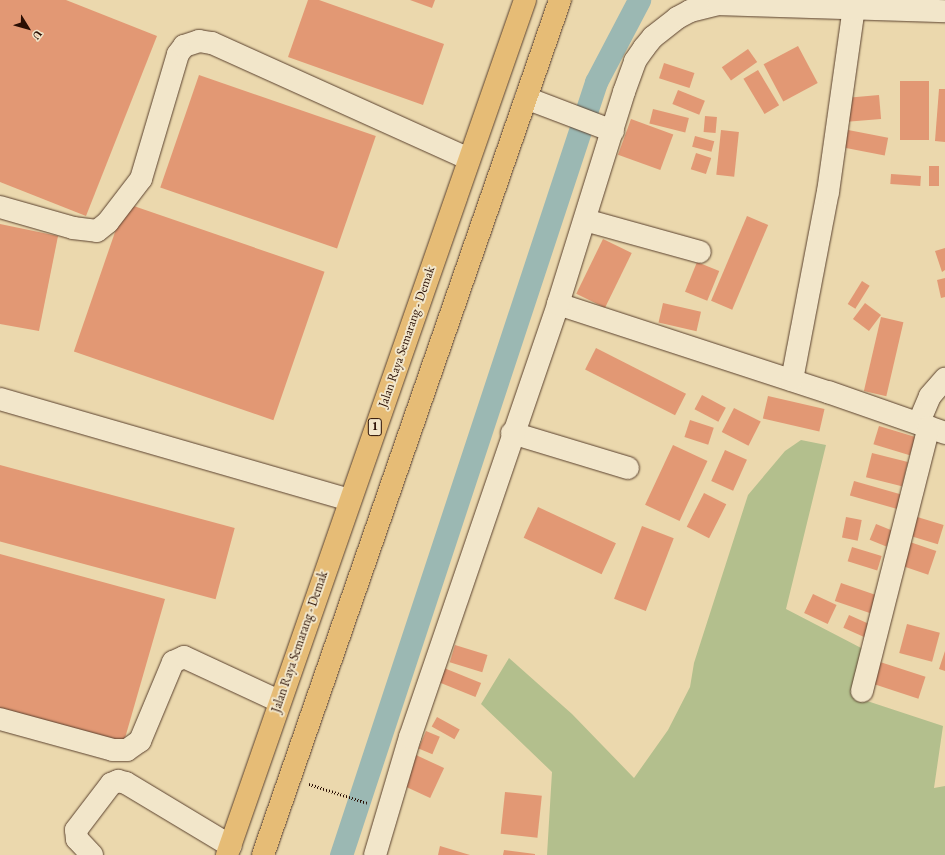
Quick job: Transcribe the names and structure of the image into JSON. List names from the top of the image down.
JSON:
{
  "streets": {
    "highway": ["Jalan Raya Semarang - Demak", "1"]
  },
  "north": "bottom right"
}
